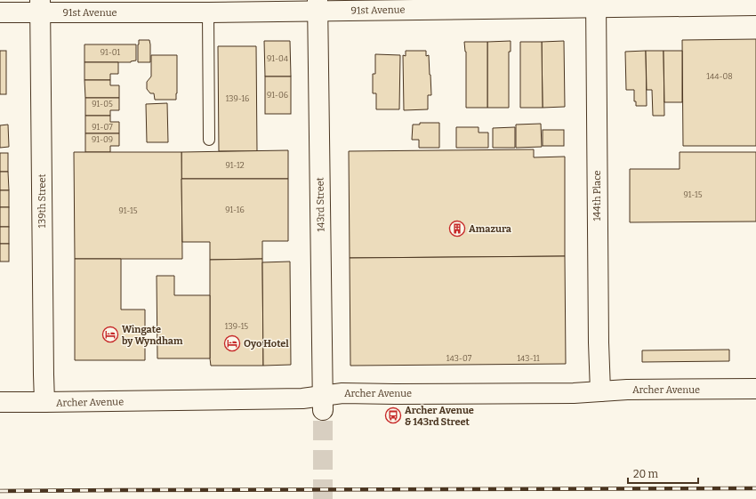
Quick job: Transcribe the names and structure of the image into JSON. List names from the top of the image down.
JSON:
{
  "streets": {
    "street": [
      "91st Avenue",
      "144th Place",
      "139th Street",
      "143rd Street",
      "Archer Avenue"
    ]
  },
  "crossings": [
    ["91st Avenue", "144th Place"],
    ["91st Avenue", "139th Street"],
    ["91st Avenue", "143rd Street"],
    ["144th Place", "Archer Avenue"],
    ["139th Street", "Archer Avenue"],
    ["143rd Street", "Archer Avenue"]
  ],
  "places": {
    "building": ["Amazura"],
    "hotel": ["Wingate by Wyndham", "Oyo Hotel"],
    "bus stop": ["Archer Avenue & 143rd Street"]
  },
  "house_numbers": [
    "91-01",
    "91-04",
    "144-08",
    "91-06",
    "139-16",
    "91-05",
    "91-07",
    "91-09",
    "91-12",
    "91-15",
    "91-16",
    "91-15",
    "139-15",
    "143-07",
    "143-11"
  ],
  "scale_bar": "20 m"
}
